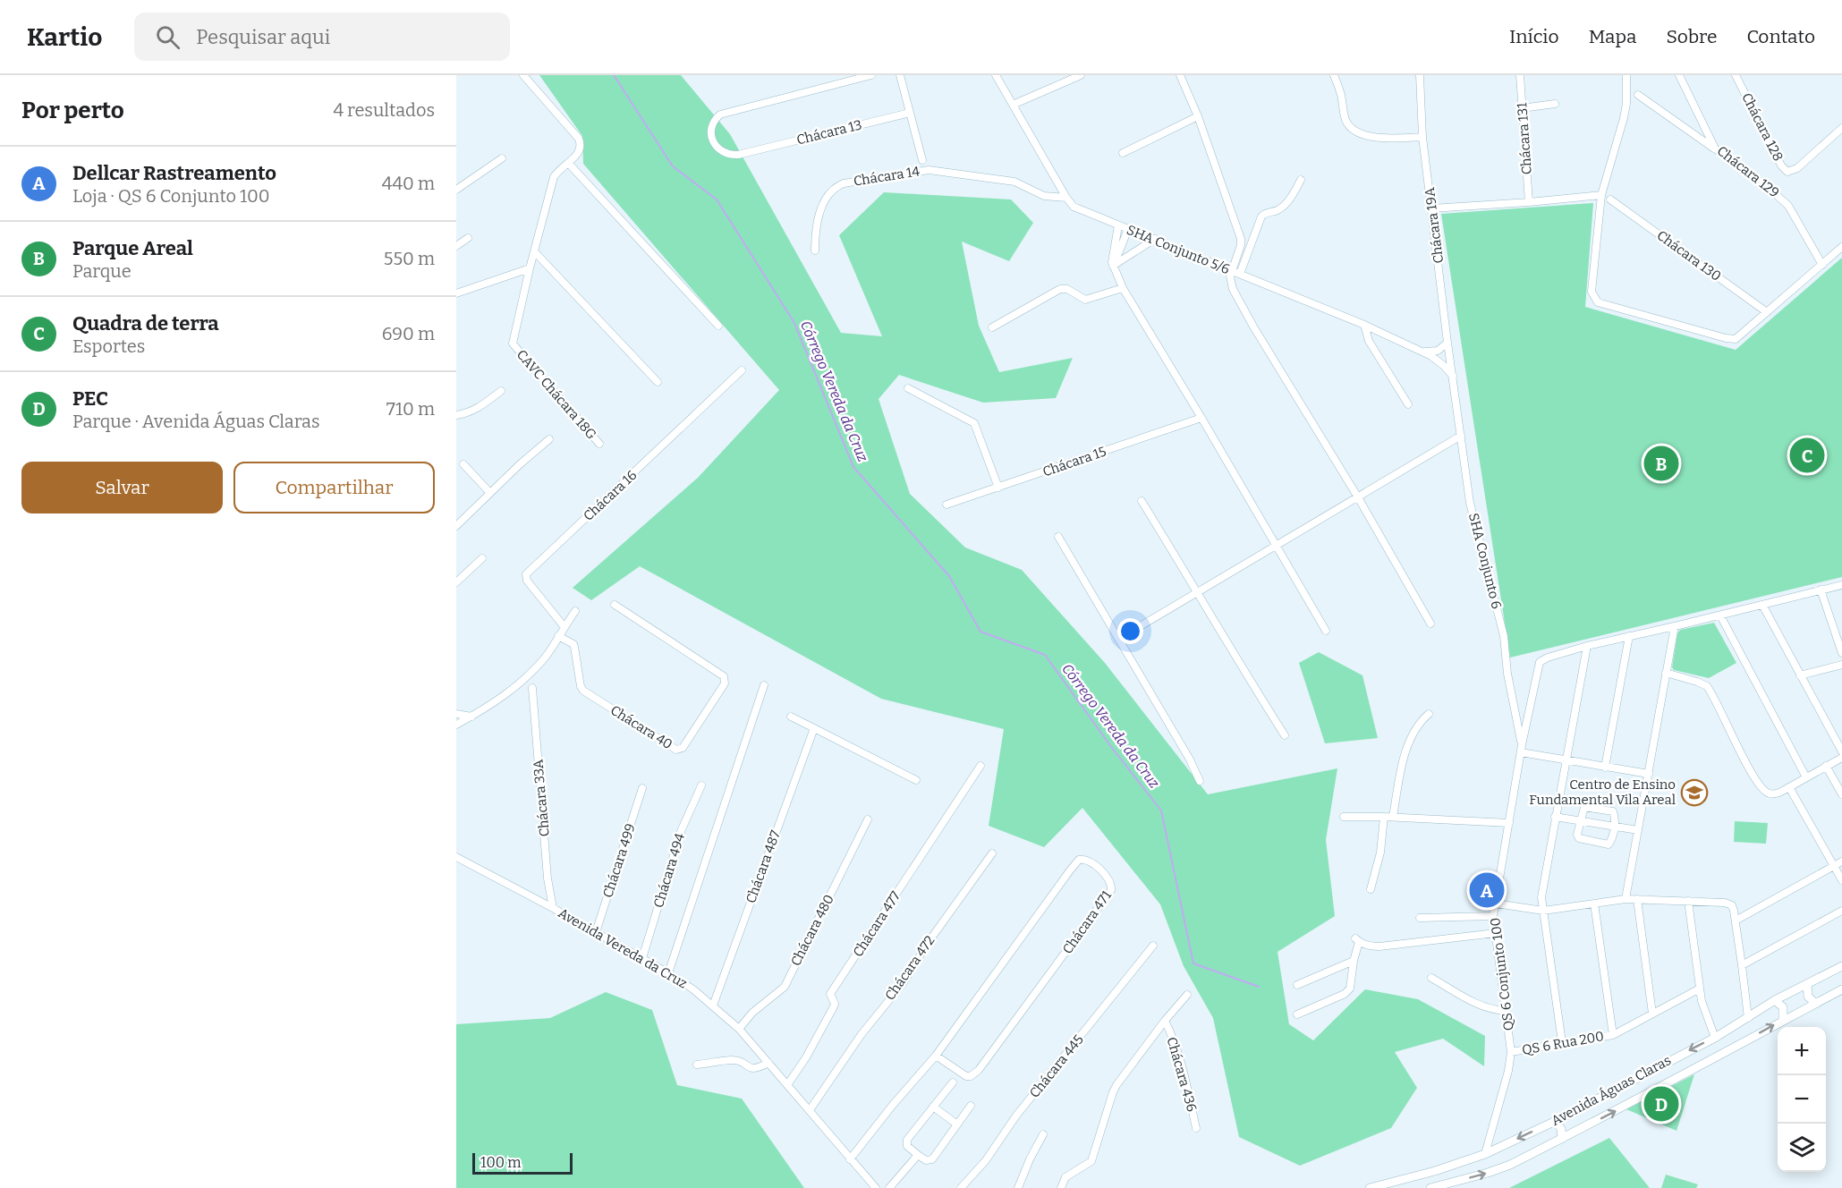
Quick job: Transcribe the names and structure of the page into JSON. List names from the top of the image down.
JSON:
{
  "streets": {
    "main road": ["Avenida Águas Claras"],
    "street": [
      "Chácara 128",
      "Chácara 13",
      "Chácara 131",
      "Chácara 129",
      "Chácara 14",
      "Chácara 19A",
      "SHA Conjunto 5/6",
      "Chácara 130",
      "CAVC Chácara 18G",
      "Chácara 15",
      "Chácara 16",
      "SHA Conjunto 6",
      "Chácara 40",
      "Chácara 33A",
      "Chácara 499",
      "Chácara 487",
      "Chácara 494",
      "Chácara 471",
      "Chácara 477",
      "Chácara 480",
      "Avenida Vereda da Cruz",
      "Chácara 472",
      "QS 6 Conjunto 100",
      "QS 6 Rua 200",
      "Chácara 445",
      "Chácara 436"
    ]
  },
  "crossings": [
    ["Chácara 14", "SHA Conjunto 5/6"],
    ["Chácara 19A", "SHA Conjunto 5/6"],
    ["Chácara 19A", "SHA Conjunto 6"],
    ["SHA Conjunto 5/6", "SHA Conjunto 6"],
    ["SHA Conjunto 6", "QS 6 Conjunto 100"],
    ["Chácara 33A", "Avenida Vereda da Cruz"],
    ["Chácara 499", "Avenida Vereda da Cruz"],
    ["Chácara 487", "Avenida Vereda da Cruz"],
    ["Chácara 494", "Avenida Vereda da Cruz"],
    ["Chácara 471", "Avenida Vereda da Cruz"],
    ["Chácara 477", "Avenida Vereda da Cruz"],
    ["Chácara 480", "Avenida Vereda da Cruz"],
    ["Avenida Vereda da Cruz", "Chácara 472"],
    ["QS 6 Conjunto 100", "QS 6 Rua 200"],
    ["QS 6 Conjunto 100", "Avenida Águas Claras"]
  ],
  "water": ["Córrego Vereda da Cruz"],
  "places": {
    "school or university": ["Centro de Ensino Fundamental Vila Areal"]
  },
  "scale_bar": "100 m",
  "page": {
    "header": "Kartio",
    "search": "Pesquisar aqui",
    "nav": [
      "Início",
      "Mapa",
      "Sobre",
      "Contato"
    ],
    "heading": ["Por perto", "4 resultados"],
    "list": [
      {
        "mark": "A",
        "name": "Dellcar Rastreamento",
        "note": "Loja · QS 6 Conjunto 100",
        "value": "440 m"
      },
      {
        "mark": "B",
        "name": "Parque Areal",
        "note": "Parque",
        "value": "550 m"
      },
      {
        "mark": "C",
        "name": "Quadra de terra",
        "note": "Esportes",
        "value": "690 m"
      },
      {
        "mark": "D",
        "name": "PEC",
        "note": "Parque · Avenida Águas Claras",
        "value": "710 m"
      }
    ],
    "pins": [
      "C",
      "B",
      "A",
      "D"
    ],
    "buttons": ["Salvar", "Compartilhar"],
    "map_buttons": ["+", "−"],
    "scale": "100 m"
  }
}
